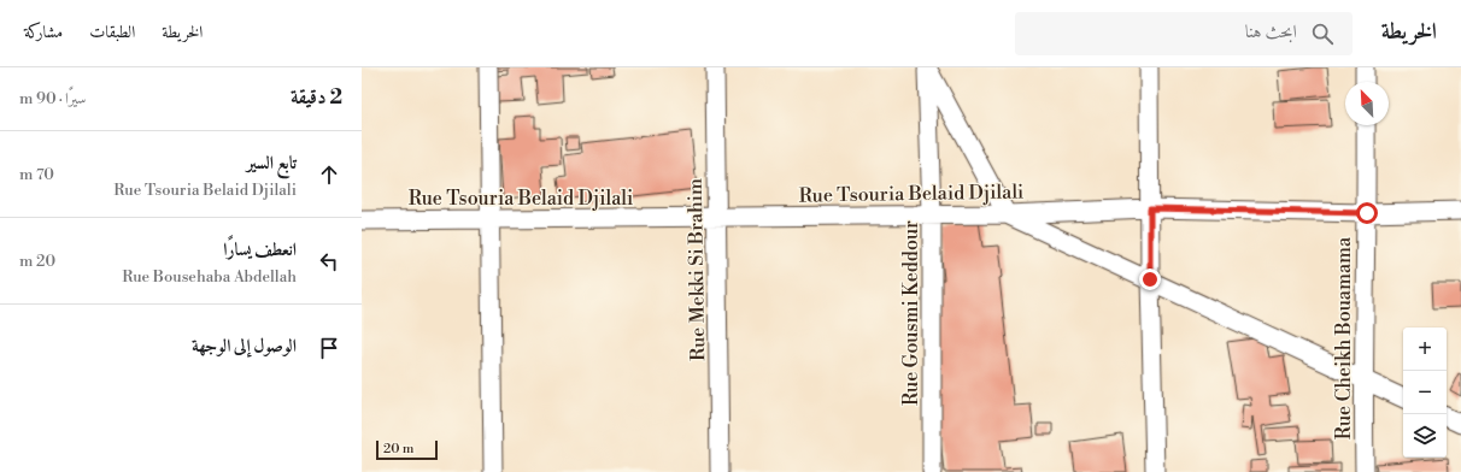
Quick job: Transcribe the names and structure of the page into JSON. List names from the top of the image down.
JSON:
{
  "streets": {
    "street": [
      "Rue Tsouria Belaid Djilali",
      "Rue Mekki Si Brahim",
      "Rue Gousmi Keddour",
      "Rue Cheikh Bouamama"
    ]
  },
  "crossings": [
    ["Rue Tsouria Belaid Djilali", "Rue Mekki Si Brahim"],
    ["Rue Tsouria Belaid Djilali", "Rue Gousmi Keddour"],
    ["Rue Tsouria Belaid Djilali", "Rue Cheikh Bouamama"]
  ],
  "scale_bar": "20 m",
  "north": "top left",
  "page": {
    "header": "الخريطة",
    "search": "ابحث هنا",
    "nav": ["الخريطة", "الطبقات", "مشاركة"],
    "heading": ["2 دقيقة", "سيرًا · 90 m"],
    "list": [
      ["تابع السير", "Rue Tsouria Belaid Djilali", "70 m"],
      ["انعطف يسارًا", "Rue Bousehaba Abdellah", "20 m"],
      "الوصول إلى الوجهة"
    ],
    "map_buttons": ["+", "−"],
    "scale": "20 m"
  }
}
